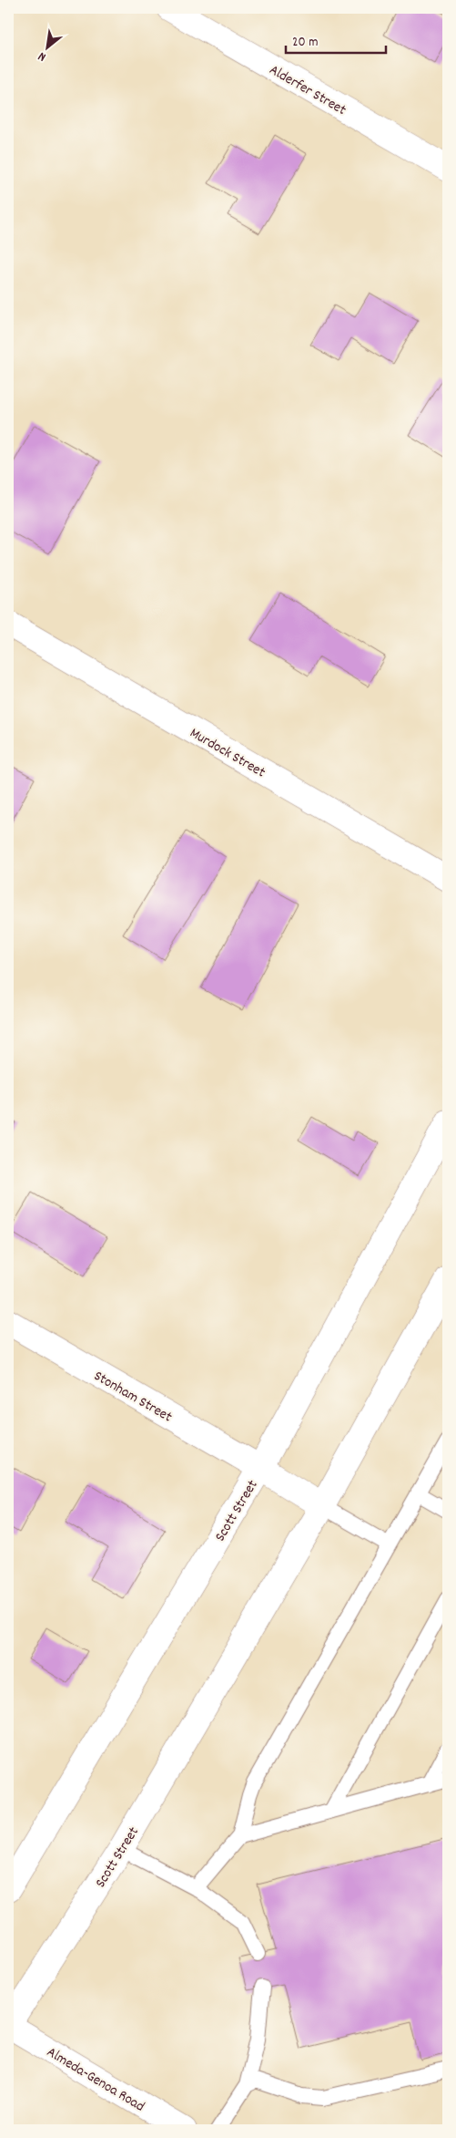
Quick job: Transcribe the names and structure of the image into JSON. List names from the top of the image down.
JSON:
{
  "streets": {
    "main road": [
      "Alderfer Street",
      "Murdock Street",
      "Stonham Street",
      "Scott Street",
      "Almeda-Genoa Road"
    ]
  },
  "crossings": [
    ["Stonham Street", "Scott Street"],
    ["Scott Street", "Almeda-Genoa Road"]
  ],
  "scale_bar": "20 m",
  "north": "bottom left"
}
